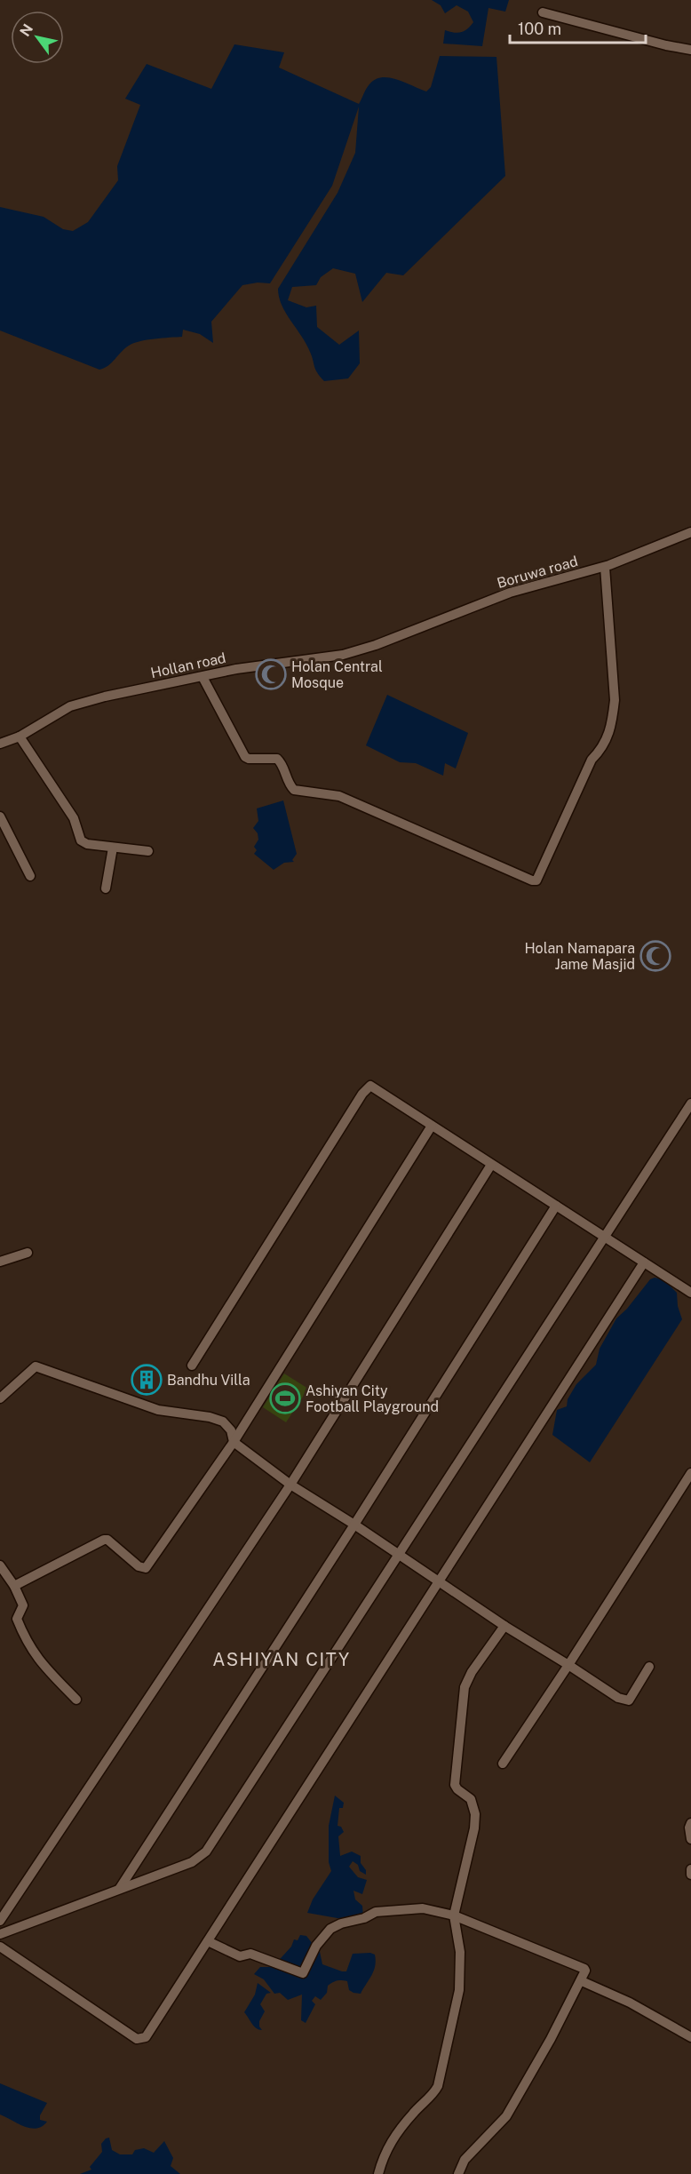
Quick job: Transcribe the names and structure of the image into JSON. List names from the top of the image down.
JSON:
{
  "streets": {
    "street": ["Boruwa road", "Hollan road"]
  },
  "crossings": [
    ["Boruwa road", "Hollan road"]
  ],
  "districts": ["ASHIYAN CITY"],
  "places": {
    "mosque": ["Holan Central Mosque", "Holan Namapara Jame Masjid"],
    "building": ["Bandhu Villa"],
    "sports": ["Ashiyan City Football Playground"]
  },
  "scale_bar": "100 m",
  "north": "top left"
}
